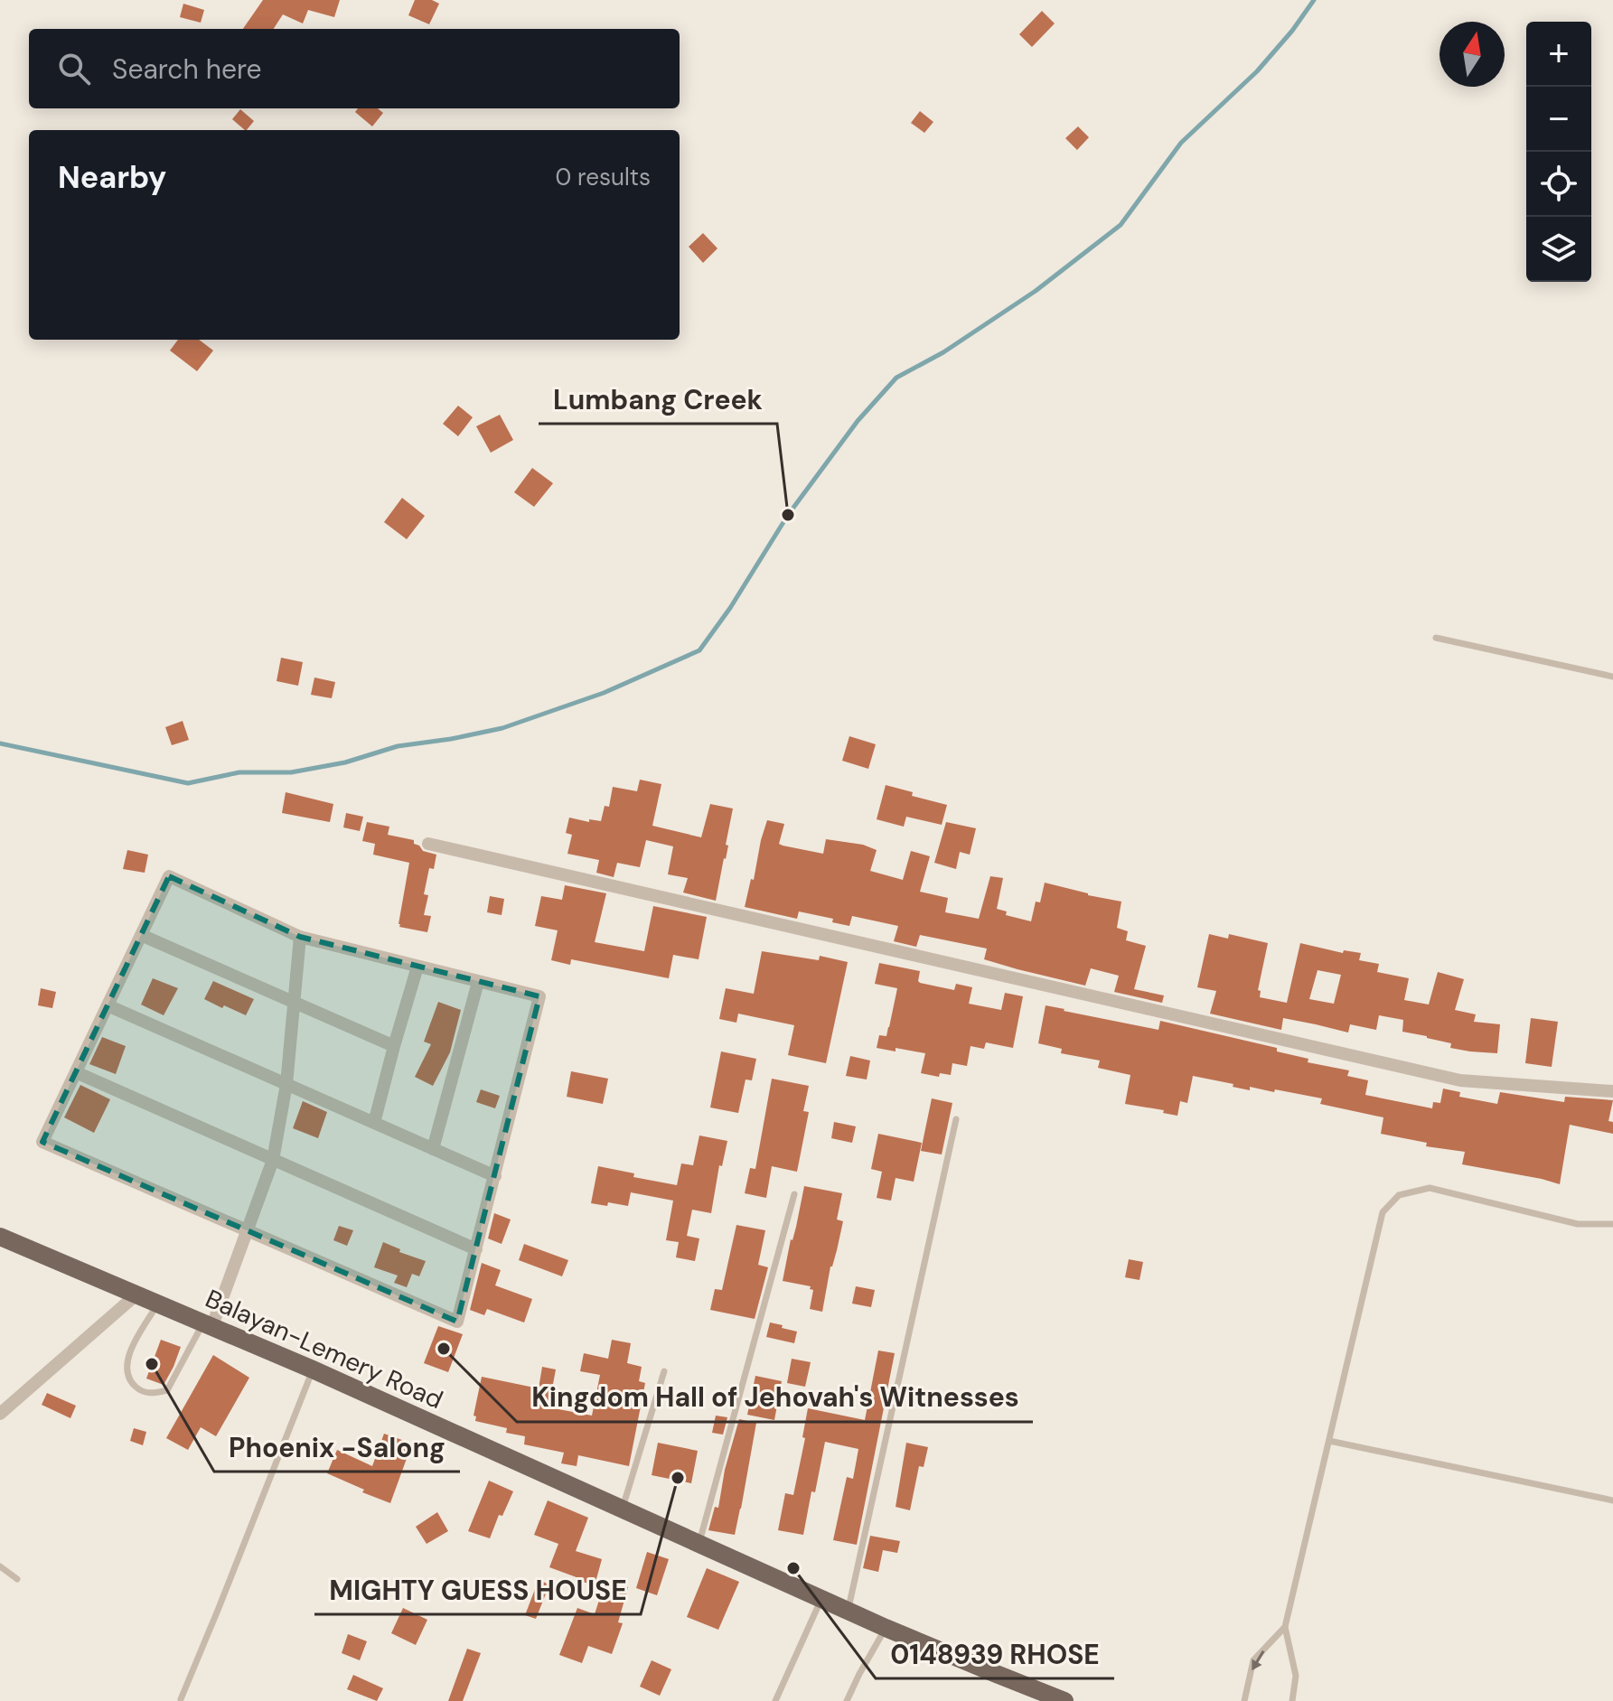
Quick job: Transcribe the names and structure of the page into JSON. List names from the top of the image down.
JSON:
{
  "streets": {
    "main road": ["Balayan-Lemery Road"]
  },
  "places": [
    "Lumbang Creek",
    "Kingdom Hall of Jehovah's Witnesses",
    "Phoenix -Salong",
    "MIGHTY GUESS HOUSE",
    "0148939 RHOSE"
  ],
  "north": "top",
  "page": {
    "map_buttons": ["+", "−"],
    "search": "Search here",
    "heading": ["Nearby", "0 results"]
  }
}
